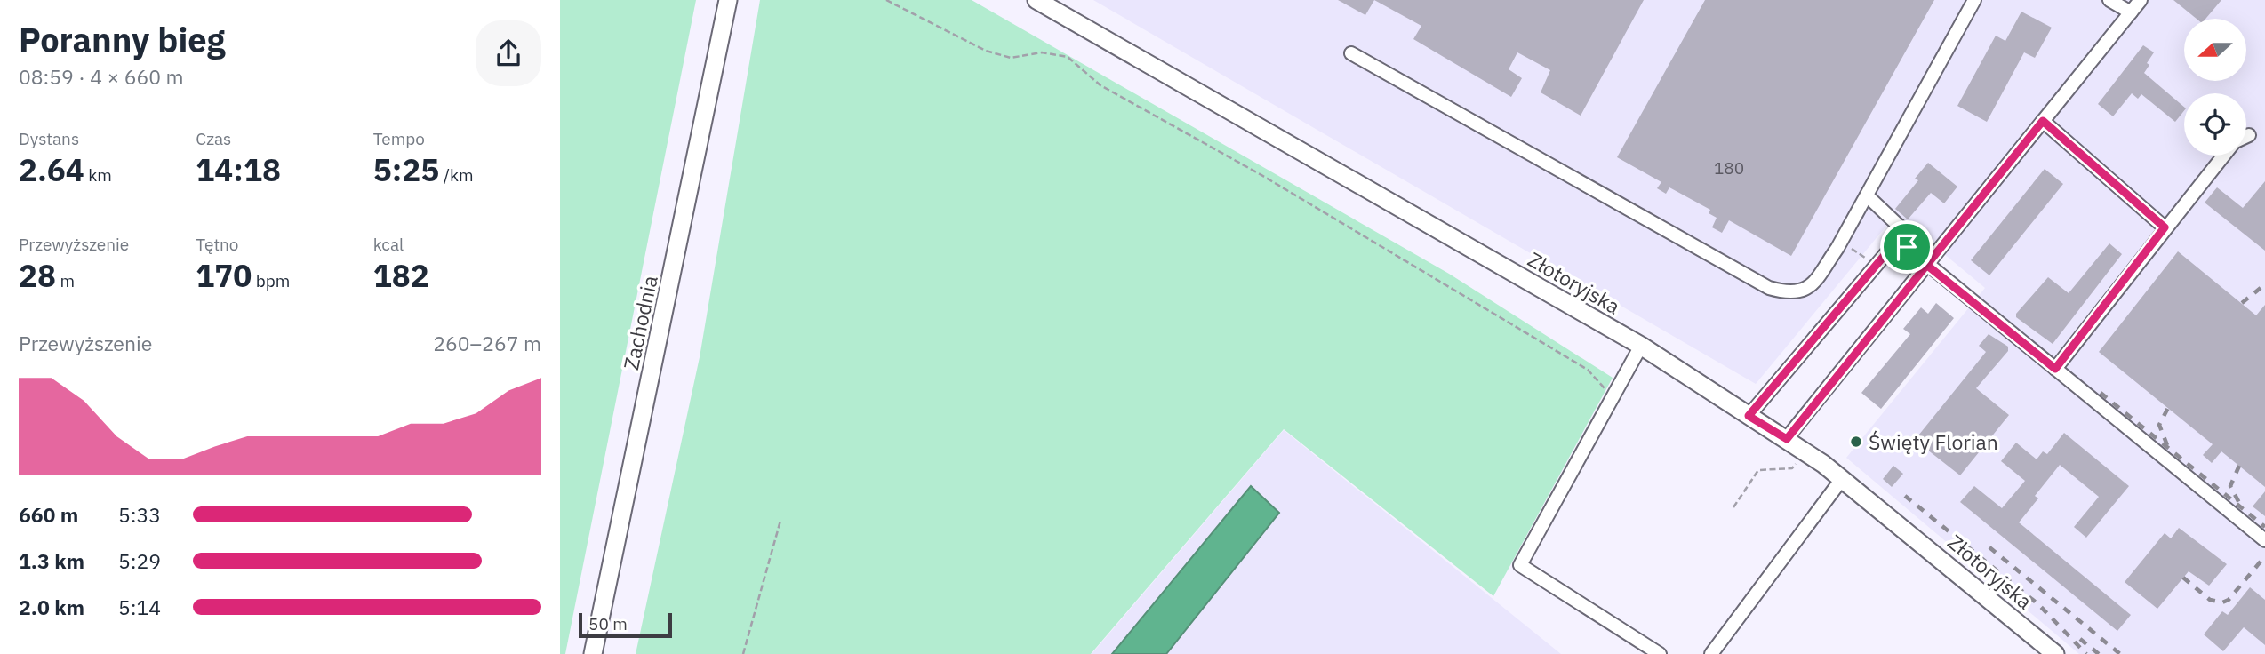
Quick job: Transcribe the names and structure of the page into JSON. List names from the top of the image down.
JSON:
{
  "streets": {
    "main road": ["Złotoryjska", "Zachodnia"]
  },
  "places": ["Święty Florian"],
  "house_numbers": ["180"],
  "scale_bar": "50 m",
  "north": "left",
  "page": {
    "heading": ["Poranny bieg", "08:59 · 4 × 660 m"],
    "stats": [
      ["Dystans", "2.64 km"],
      ["Czas", "14:18"],
      ["Tempo", "5:25 /km"],
      ["Przewyższenie", "28 m"],
      ["Tętno", "170 bpm"],
      ["kcal", "182"]
    ],
    "chart": ["Przewyższenie", "260–267 m"],
    "list": [
      {
        "name": "660 m",
        "note": "5:33"
      },
      {
        "name": "1.3 km",
        "note": "5:29"
      },
      {
        "name": "2.0 km",
        "note": "5:14"
      }
    ],
    "scale": "50 m"
  }
}
